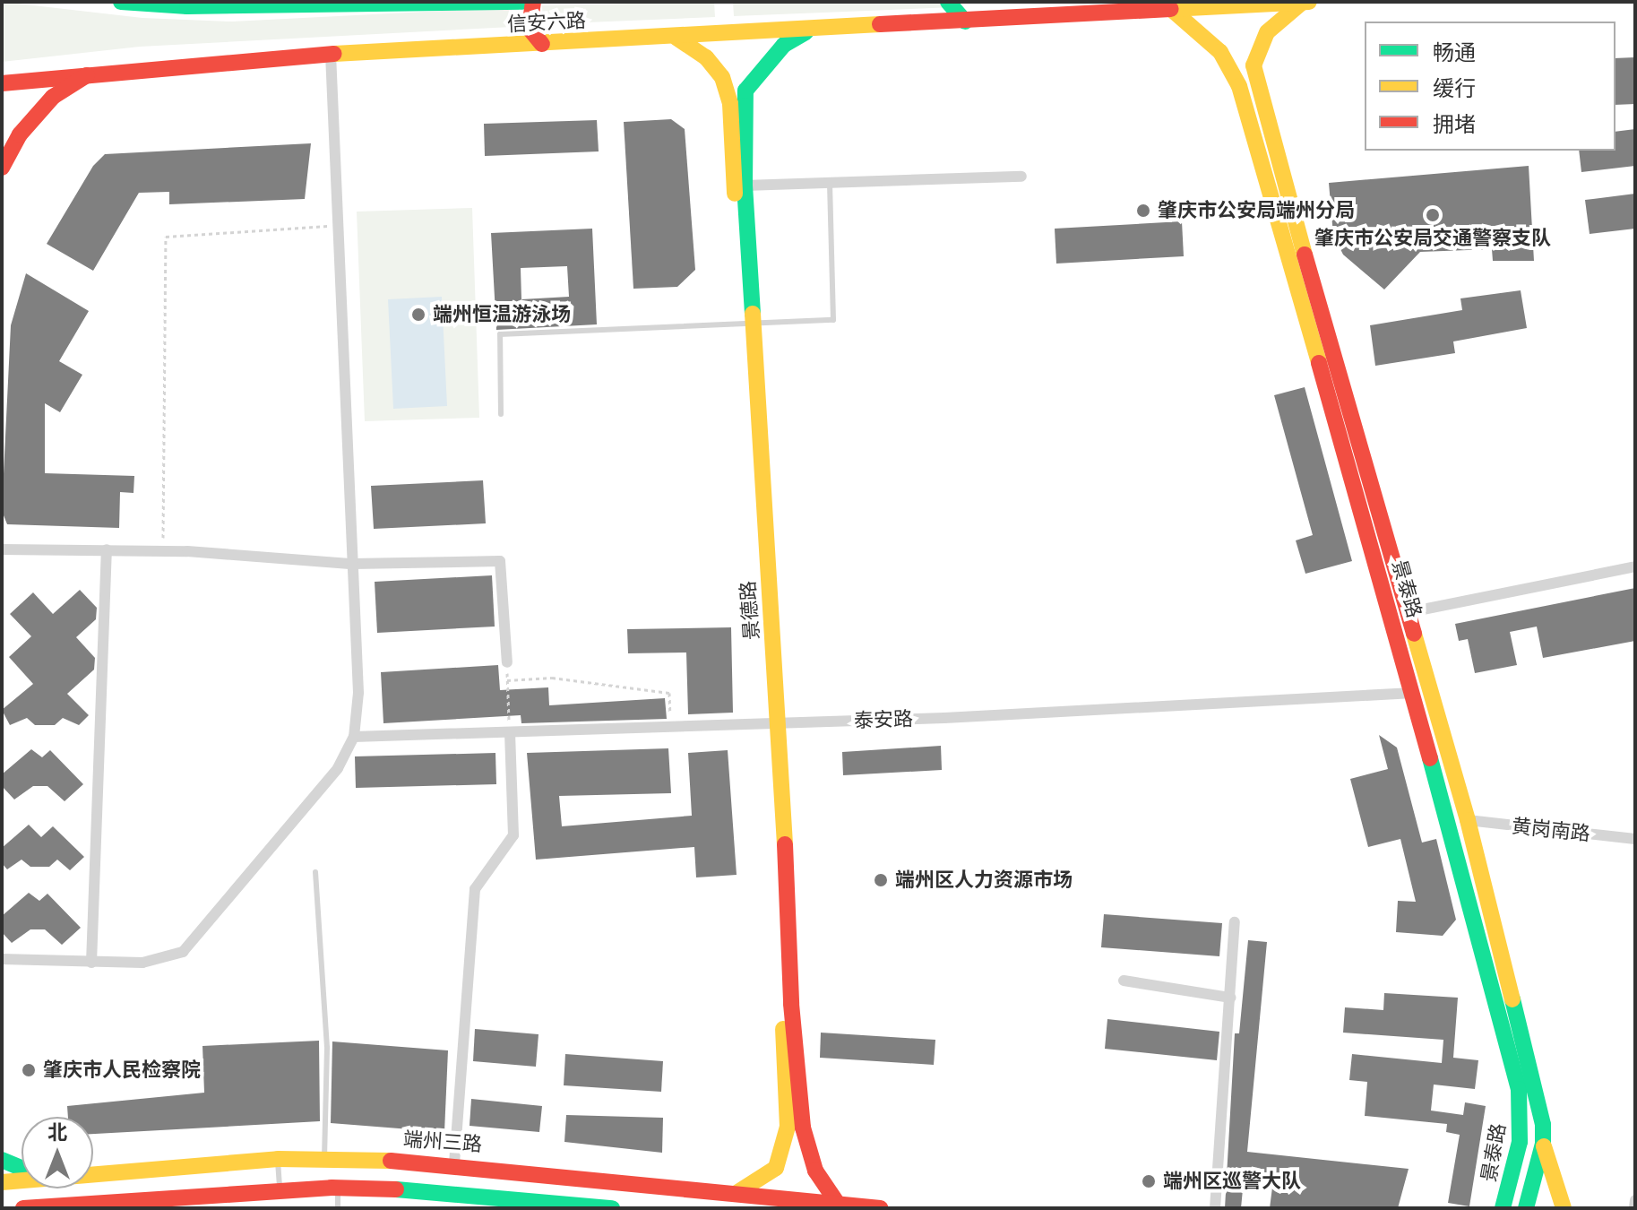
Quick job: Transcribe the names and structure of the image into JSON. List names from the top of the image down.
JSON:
{
  "streets": {
    "street": [
      "信安六路",
      "景泰路",
      "景德路",
      "泰安路",
      "黄岗南路",
      "端州三路"
    ]
  },
  "crossings": [
    ["信安六路", "景泰路"],
    ["信安六路", "景德路"],
    ["景泰路", "泰安路"],
    ["景德路", "泰安路"],
    ["景德路", "端州三路"]
  ],
  "places": [
    "肇庆市公安局端州分局",
    "肇庆市公安局交通警察支队",
    "端州恒温游泳场",
    "端州区人力资源市场",
    "肇庆市人民检察院",
    "端州区巡警大队"
  ],
  "legend": ["畅通", "缓行", "拥堵"],
  "north": "top"
}
